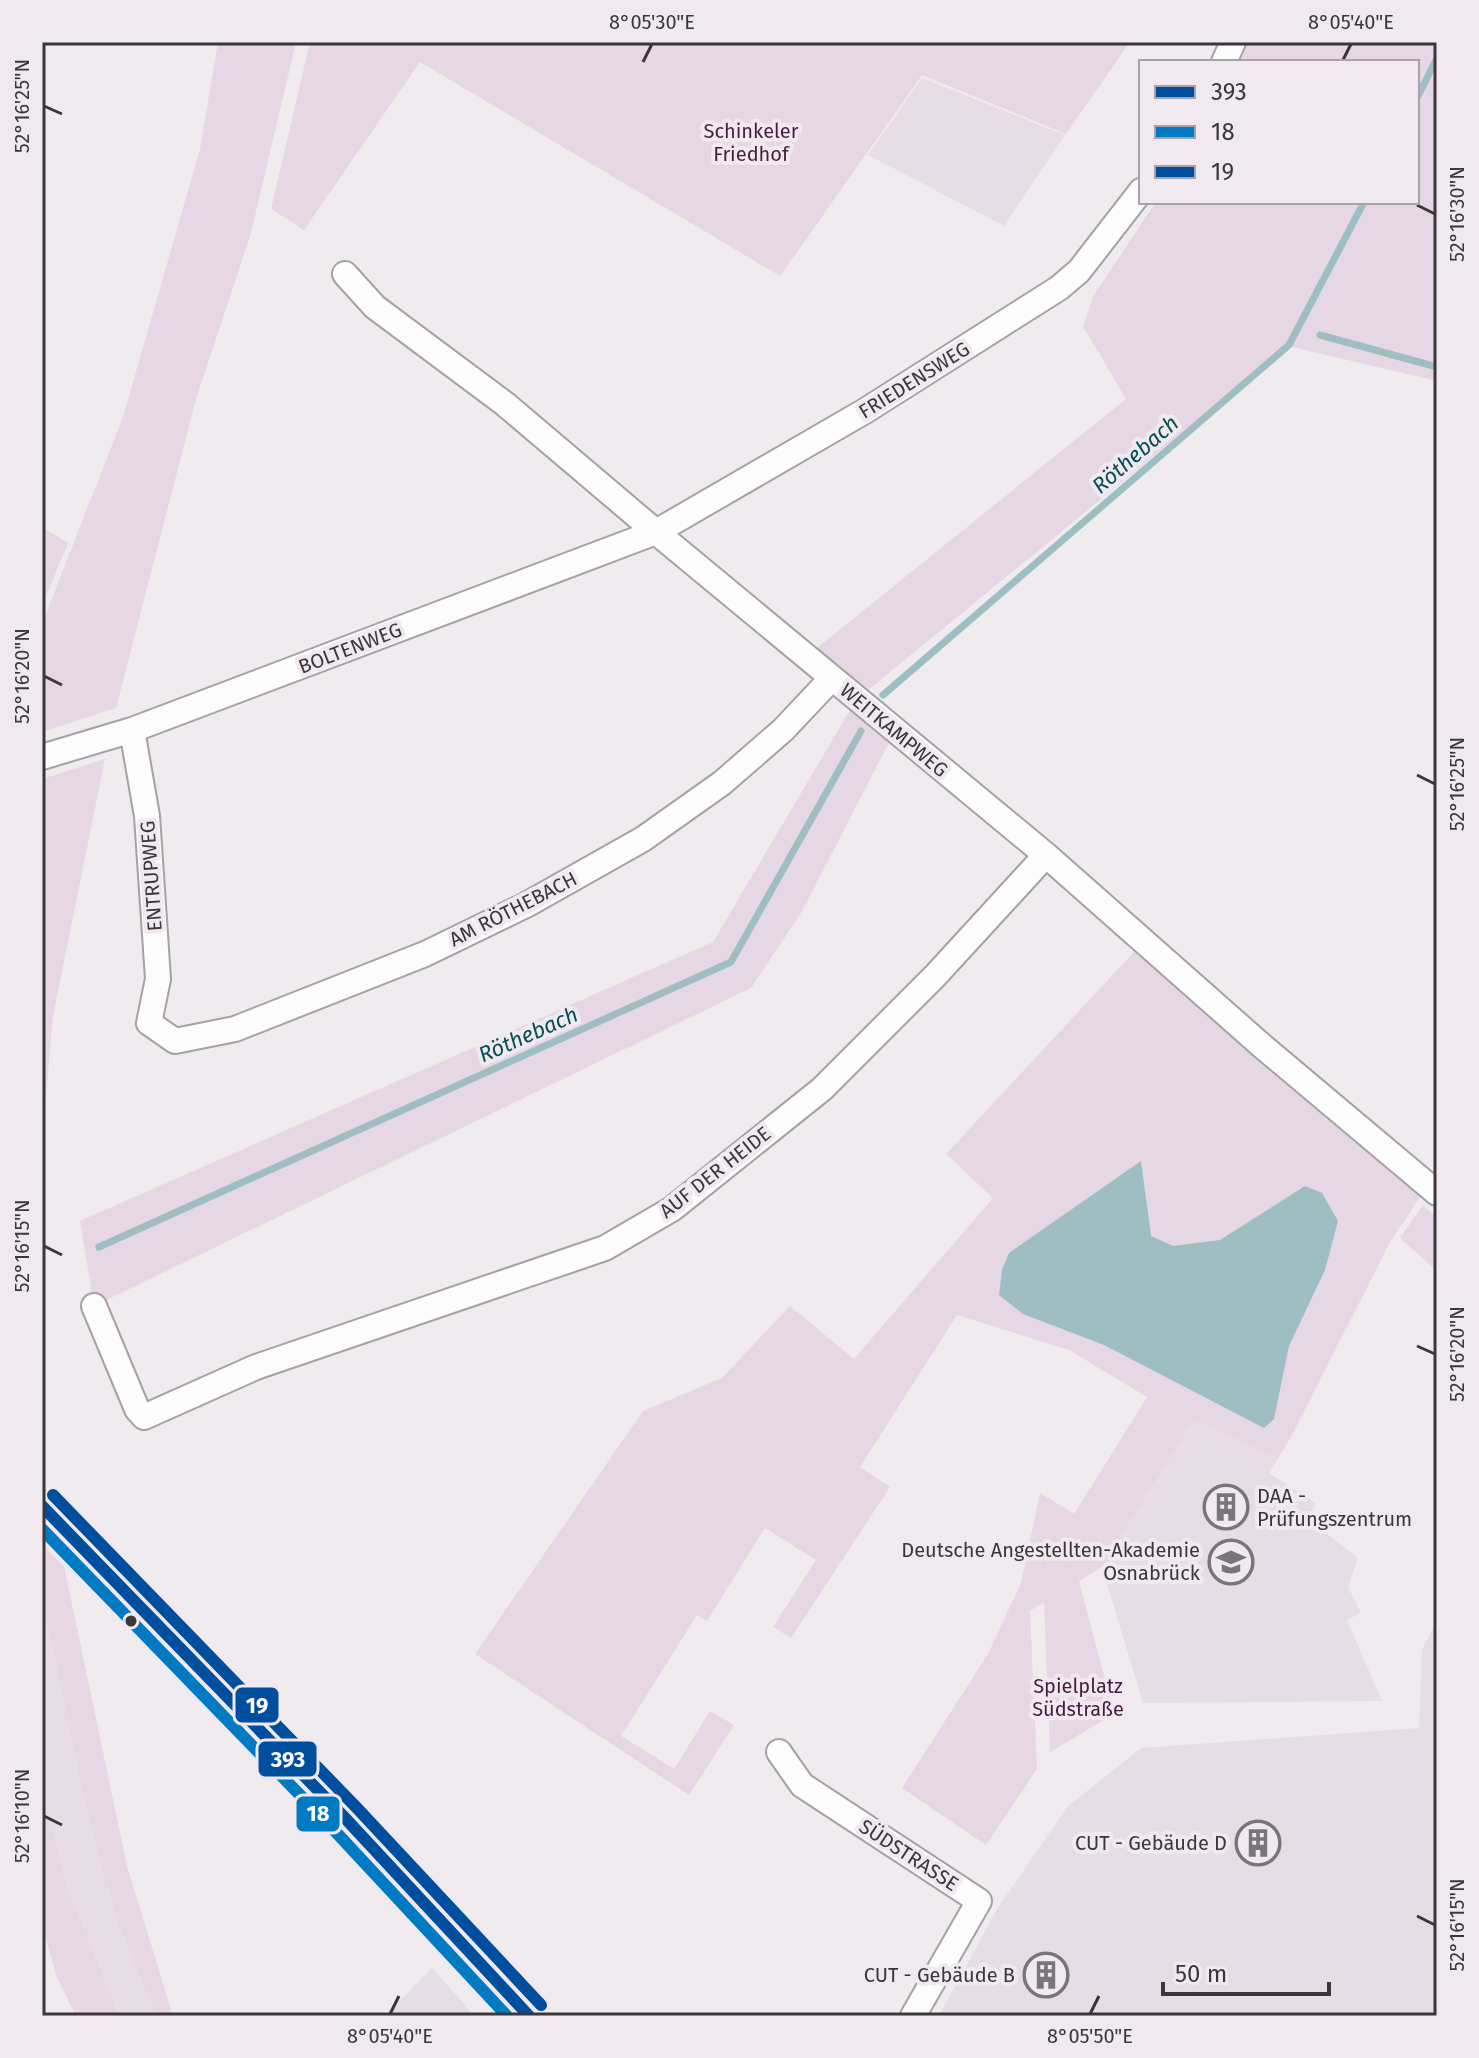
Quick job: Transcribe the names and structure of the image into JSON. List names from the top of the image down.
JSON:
{
  "streets": {
    "street": [
      "FRIEDENSWEG",
      "BOLTENWEG",
      "WEITKAMPWEG",
      "ENTRUPWEG",
      "AM RÖTHEBACH",
      "AUF DER HEIDE",
      "SÜDSTRASSE"
    ]
  },
  "crossings": [
    ["FRIEDENSWEG", "BOLTENWEG"],
    ["FRIEDENSWEG", "WEITKAMPWEG"],
    ["BOLTENWEG", "WEITKAMPWEG"],
    ["BOLTENWEG", "ENTRUPWEG"],
    ["WEITKAMPWEG", "AM RÖTHEBACH"],
    ["WEITKAMPWEG", "AUF DER HEIDE"],
    ["ENTRUPWEG", "AM RÖTHEBACH"]
  ],
  "water": ["Röthebach"],
  "parks": ["Schinkeler Friedhof", "Spielplatz Südstraße"],
  "places": {
    "building": ["DAA - Prüfungszentrum", "CUT - Gebäude D", "CUT - Gebäude B"],
    "school or university": ["Deutsche Angestellten-Akademie Osnabrück"]
  },
  "lines": ["transit line 19", "transit line 393", "transit line 18"],
  "legend": ["393", "18", "19"],
  "scale_bar": "50 m",
  "coordinates": [
    "8°05'30\"E",
    "8°05'40\"E",
    "52°16'25\"N",
    "52°16'30\"N",
    "52°16'20\"N",
    "52°16'15\"N",
    "52°16'10\"N",
    "8°05'50\"E"
  ]
}
